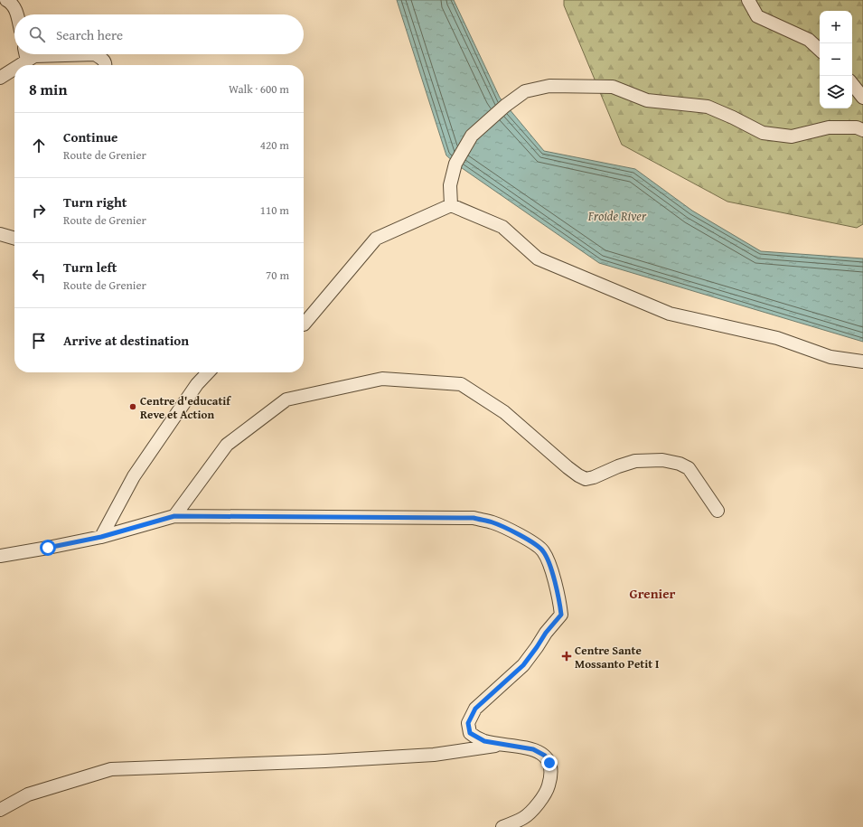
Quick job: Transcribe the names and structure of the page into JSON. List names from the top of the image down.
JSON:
{
  "districts": ["Grenier"],
  "water": ["Froide River"],
  "places": {
    "other": ["Centre d'educatif Reve et Action"],
    "health": ["Centre Sante Mossanto Petit I"]
  },
  "page": {
    "map_buttons": ["+", "−"],
    "search": "Search here",
    "heading": ["8 min", "Walk · 600 m"],
    "list": [
      ["Continue", "Route de Grenier", "420 m"],
      ["Turn right", "Route de Grenier", "110 m"],
      ["Turn left", "Route de Grenier", "70 m"],
      "Arrive at destination"
    ]
  }
}
